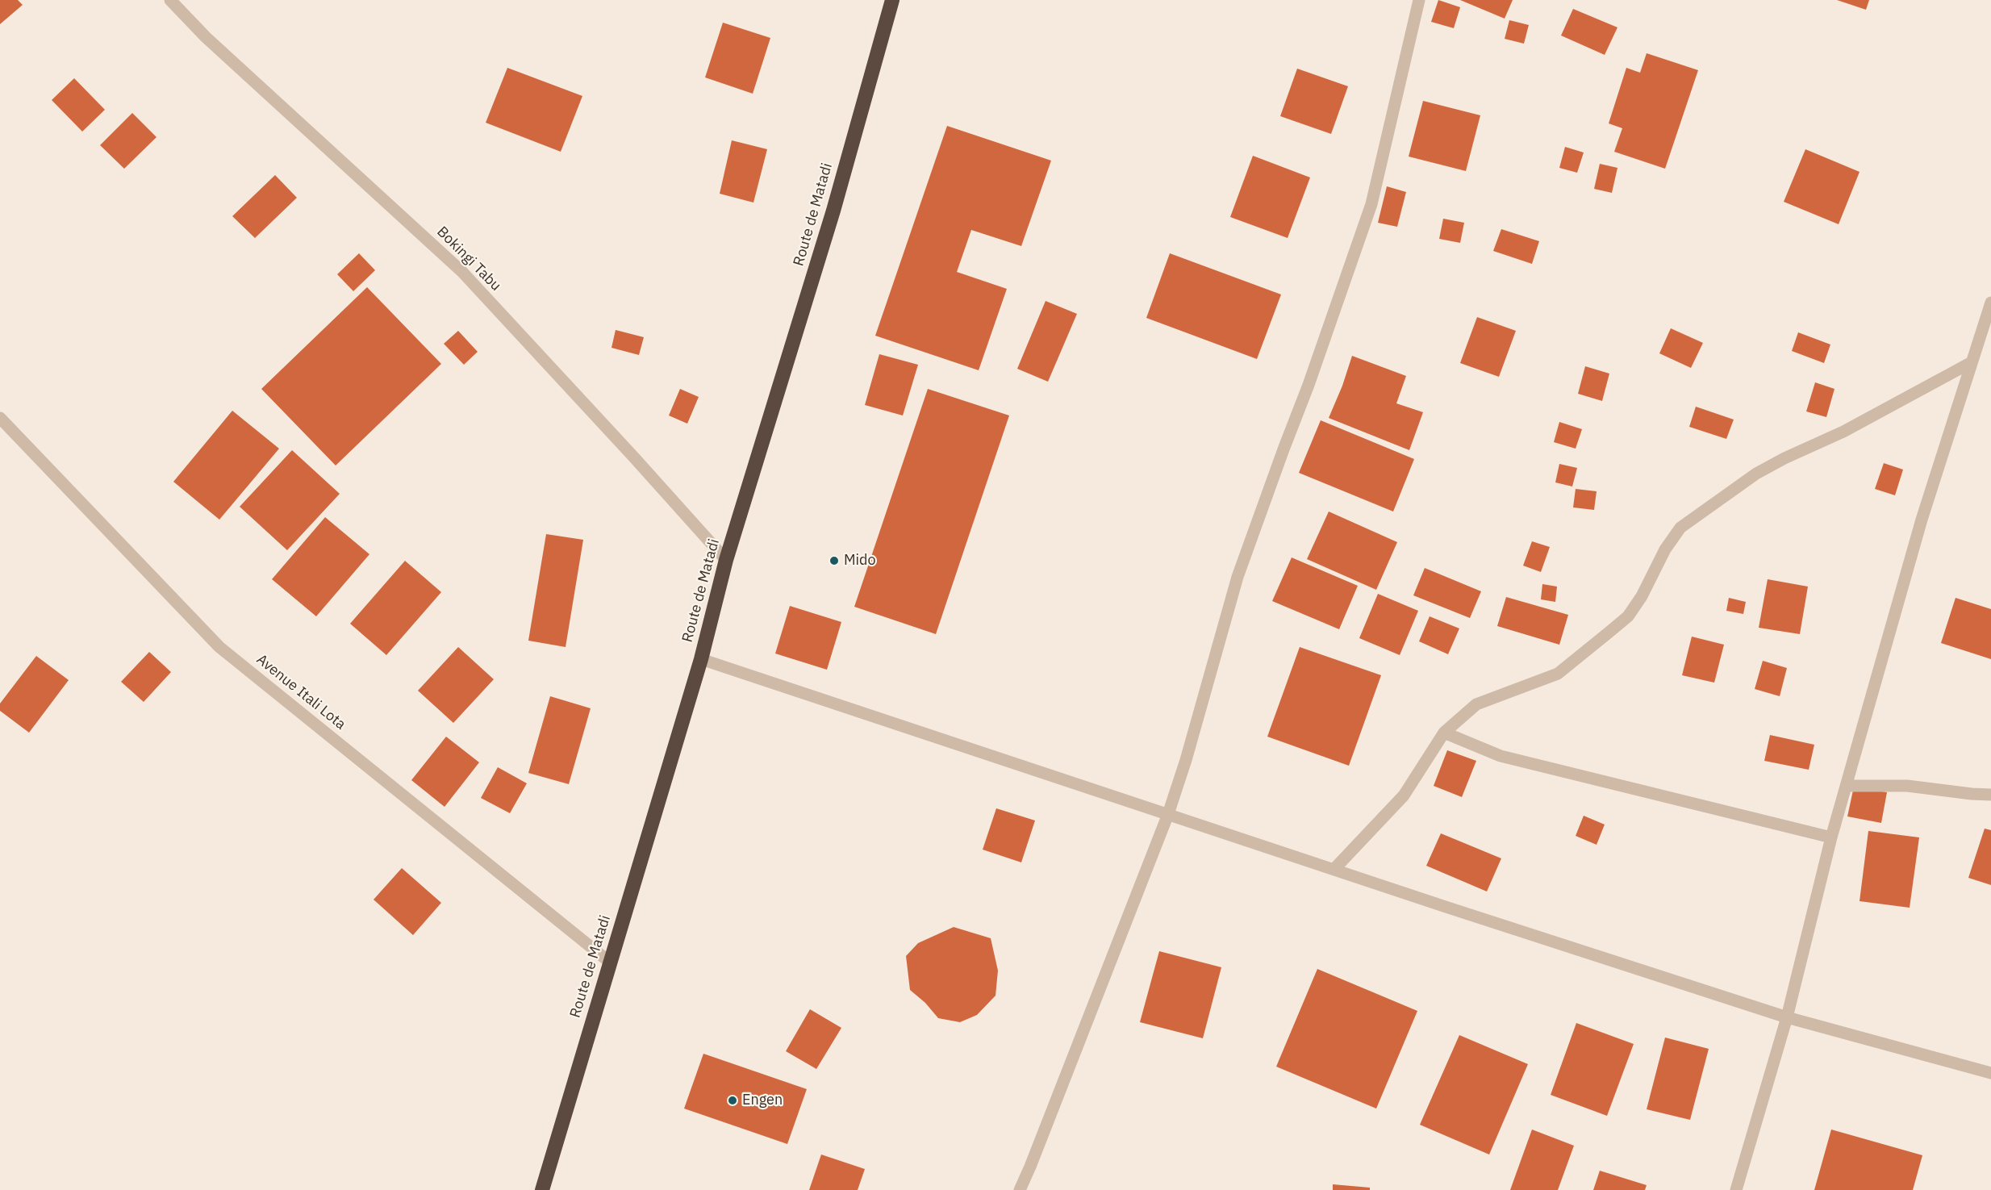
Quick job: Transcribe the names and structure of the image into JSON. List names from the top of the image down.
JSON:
{
  "streets": {
    "highway": ["Route de Matadi"],
    "street": ["Bokingi Tabu", "Avenue Itali Lota"]
  },
  "crossings": [
    ["Route de Matadi", "Bokingi Tabu"],
    ["Route de Matadi", "Avenue Itali Lota"]
  ],
  "places": ["Mido", "Engen"]
}
